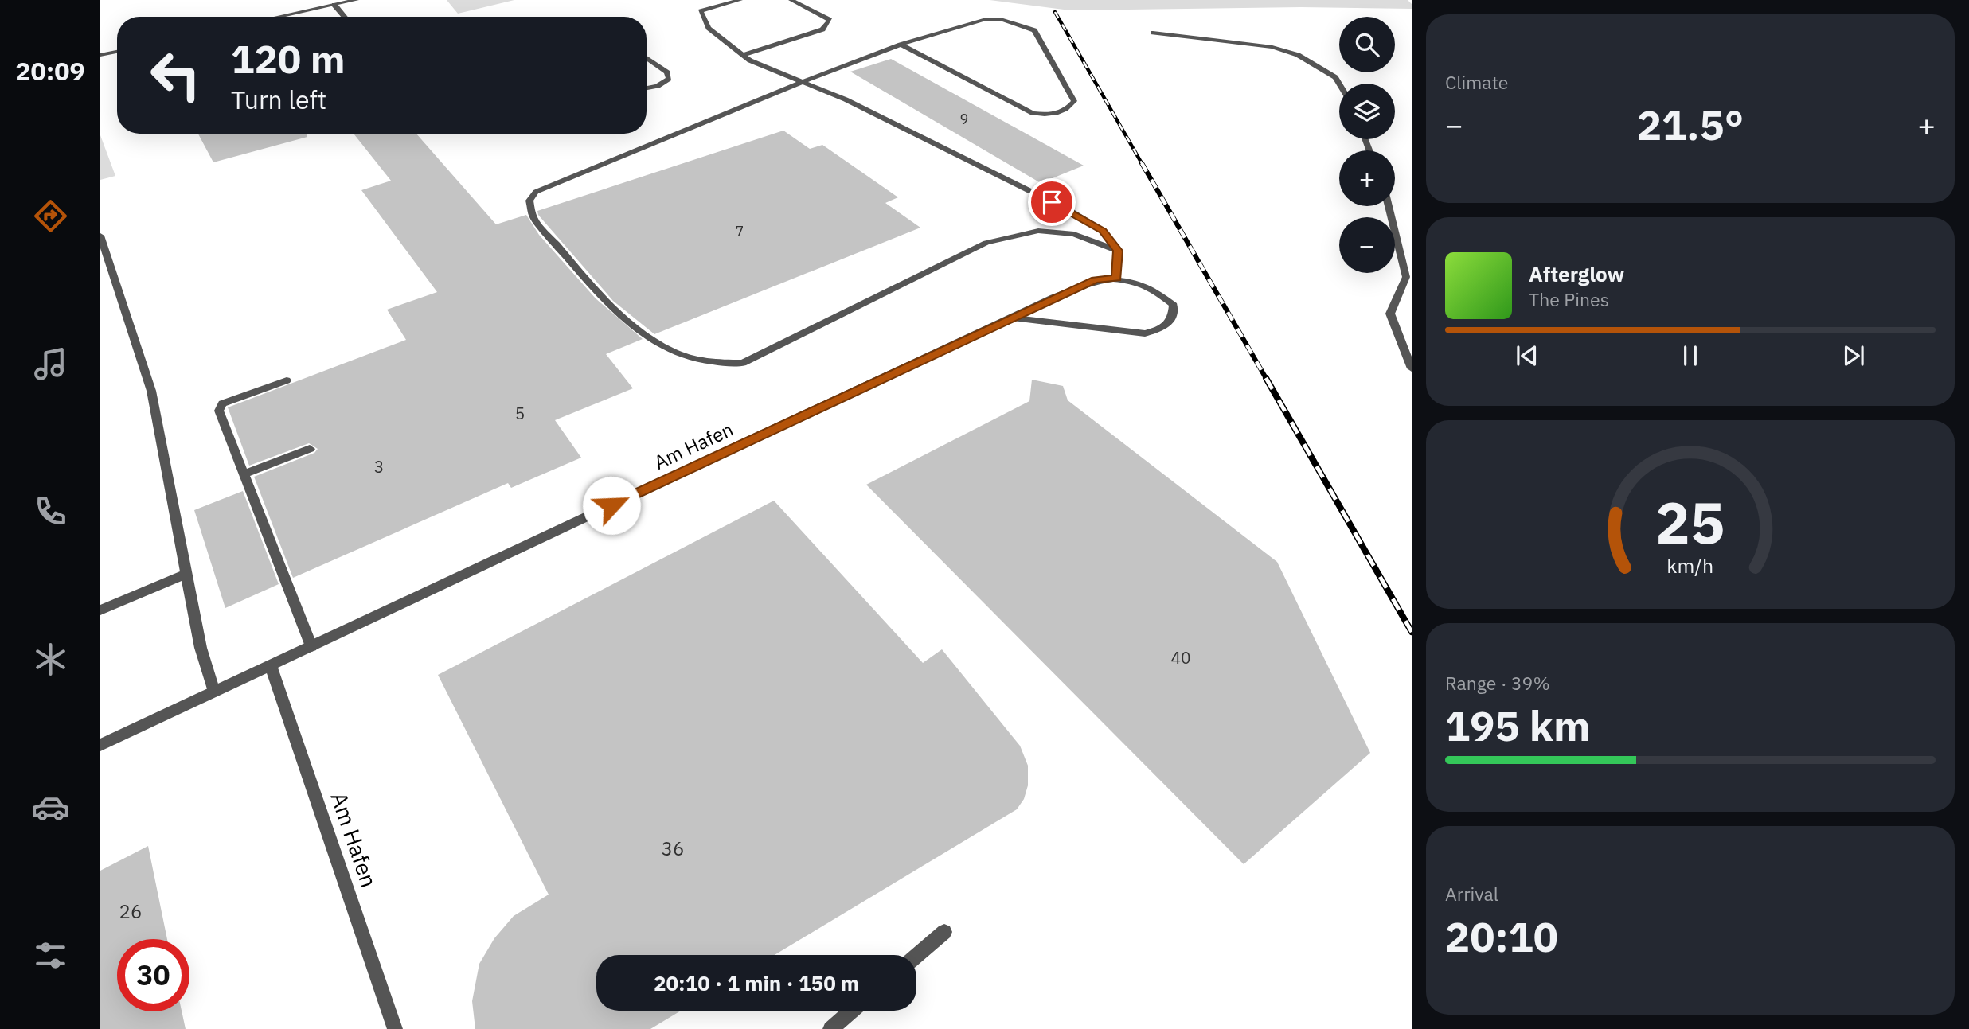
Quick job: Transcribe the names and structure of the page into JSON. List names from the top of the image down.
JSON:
{
  "streets": {
    "street": ["Am Hafen"]
  },
  "house_numbers": [
    "9",
    "7",
    "5",
    "3",
    "40",
    "36",
    "26"
  ],
  "page": {
    "tabs": "20:09",
    "tile": [
      "Climate",
      ["Range · 39%", "195 km"],
      ["Arrival", "20:10"]
    ],
    "map_buttons": ["+", "−"],
    "turn": ["120 m", "Turn left"],
    "heat": ["−", "21.5°", "+"],
    "song": ["Afterglow", "The Pines"],
    "limit": "30",
    "trip": "20:10 · 1 min · 150 m",
    "gauge": ["25", "km/h"]
  }
}
